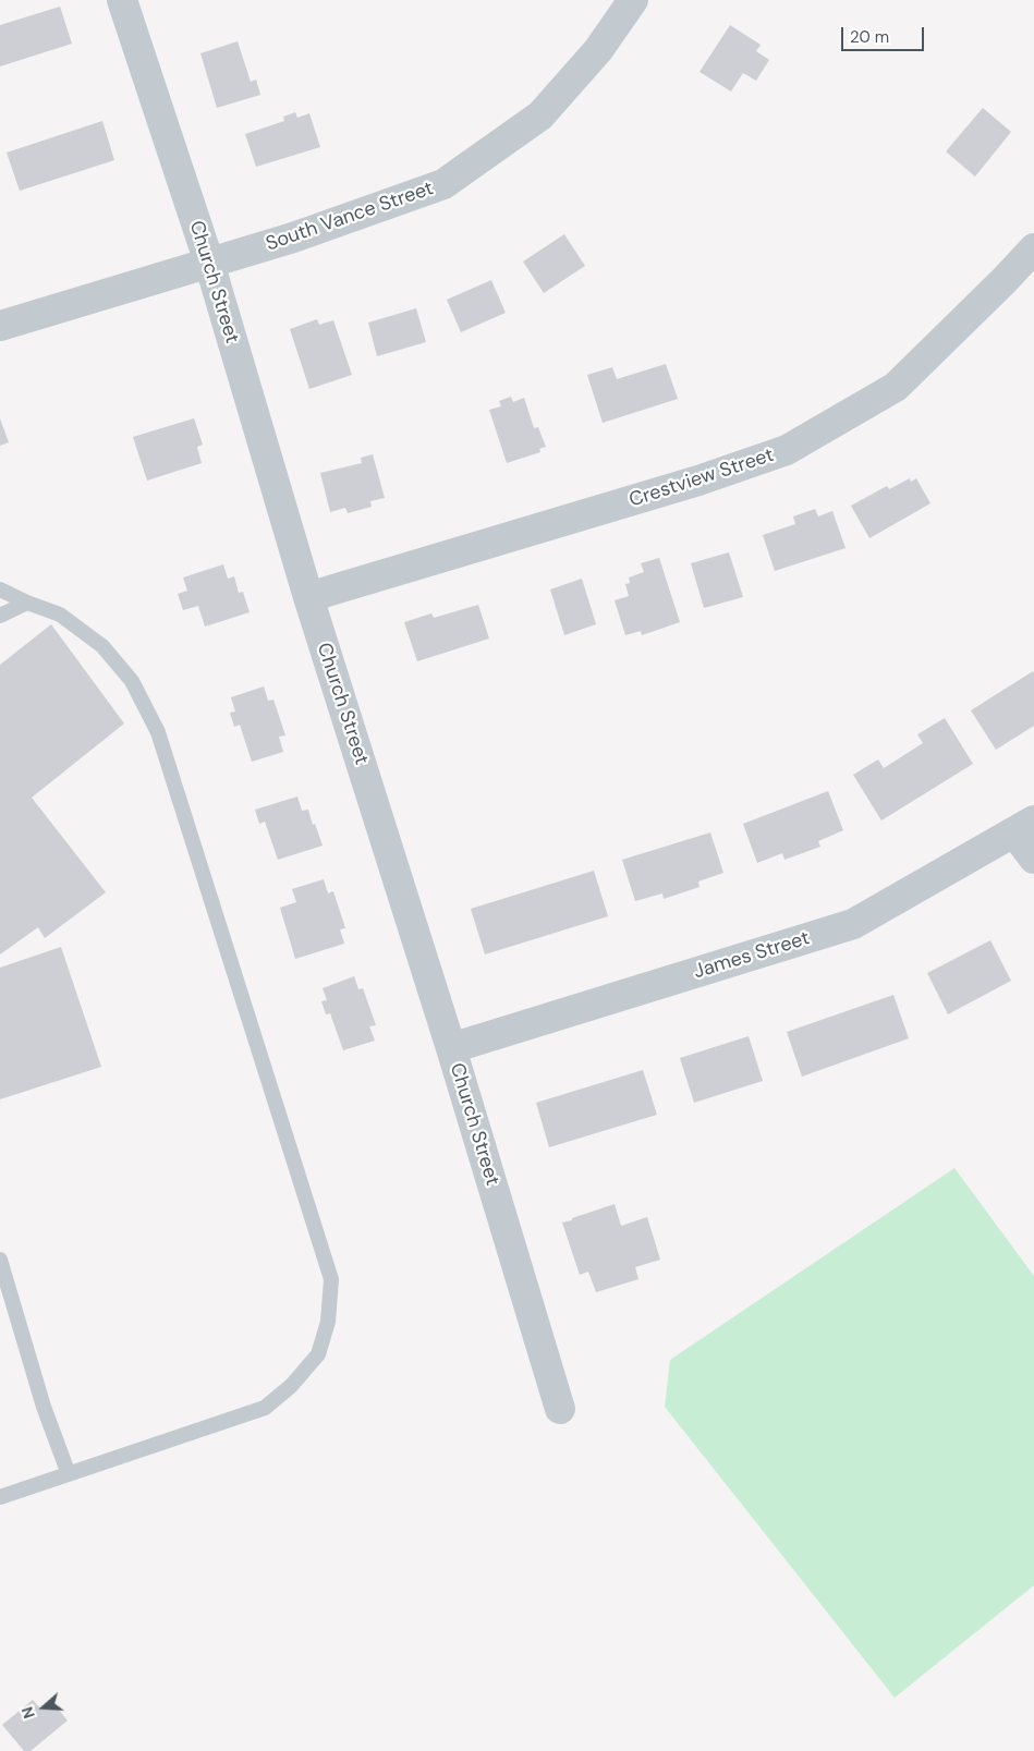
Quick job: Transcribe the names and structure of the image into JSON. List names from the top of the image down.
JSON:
{
  "streets": {
    "street": [
      "South Vance Street",
      "Church Street",
      "Crestview Street",
      "James Street"
    ]
  },
  "crossings": [
    ["South Vance Street", "Church Street"],
    ["Church Street", "Crestview Street"],
    ["Church Street", "James Street"]
  ],
  "scale_bar": "20 m",
  "north": "left"
}
